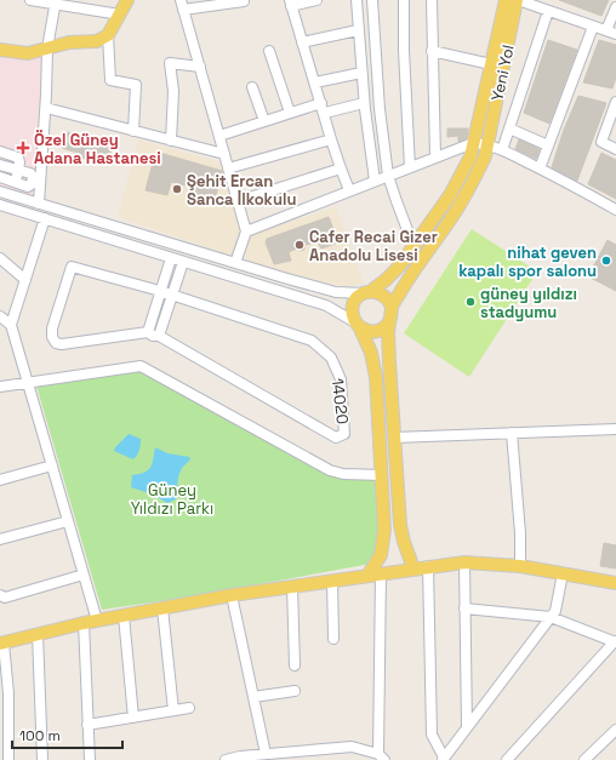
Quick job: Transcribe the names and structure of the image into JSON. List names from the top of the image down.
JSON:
{
  "streets": {
    "main road": ["Yeni Yol"],
    "street": ["14020"]
  },
  "parks": ["Güney Yıldızı Parkı"],
  "places": {
    "health": ["Özel Güney Adana Hastanesi"],
    "other": [
      "Şehit Ercan Sanca İlkokulu",
      "Cafer Recai Gizer Anadolu Lisesi",
      "nihat geven kapalı spor salonu",
      "güney yıldızı stadyumu"
    ]
  },
  "scale_bar": "100 m"
}
